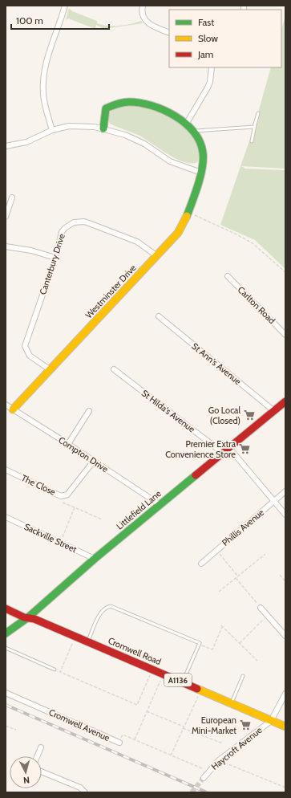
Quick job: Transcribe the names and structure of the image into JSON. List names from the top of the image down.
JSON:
{
  "streets": {
    "street": [
      "Canterbury Drive",
      "Westminster Drive",
      "Carlton Road",
      "St Ann's Avenue",
      "St Hilda's Avenue",
      "Compton Drive",
      "The Close",
      "Littlefield Lane",
      "Phillis Avenue",
      "Sackville Street",
      "Cromwell Road",
      "A1136",
      "Cromwell Avenue",
      "Haycroft Avenue"
    ]
  },
  "crossings": [
    ["Canterbury Drive", "Westminster Drive"],
    ["Westminster Drive", "Compton Drive"],
    ["St Ann's Avenue", "Littlefield Lane"],
    ["St Hilda's Avenue", "Littlefield Lane"],
    ["Compton Drive", "The Close"],
    ["Compton Drive", "Littlefield Lane"],
    ["Littlefield Lane", "Sackville Street"],
    ["Littlefield Lane", "Cromwell Road"],
    ["Littlefield Lane", "A1136"],
    ["Cromwell Road", "A1136"],
    ["Cromwell Road", "Haycroft Avenue"]
  ],
  "places": {
    "supermarket": ["Go Local (Closed)", "Premier Extra Convenience Store", "European Mini-Market"]
  },
  "legend": ["Fast", "Slow", "Jam"],
  "scale_bar": "100 m",
  "north": "bottom"
}
